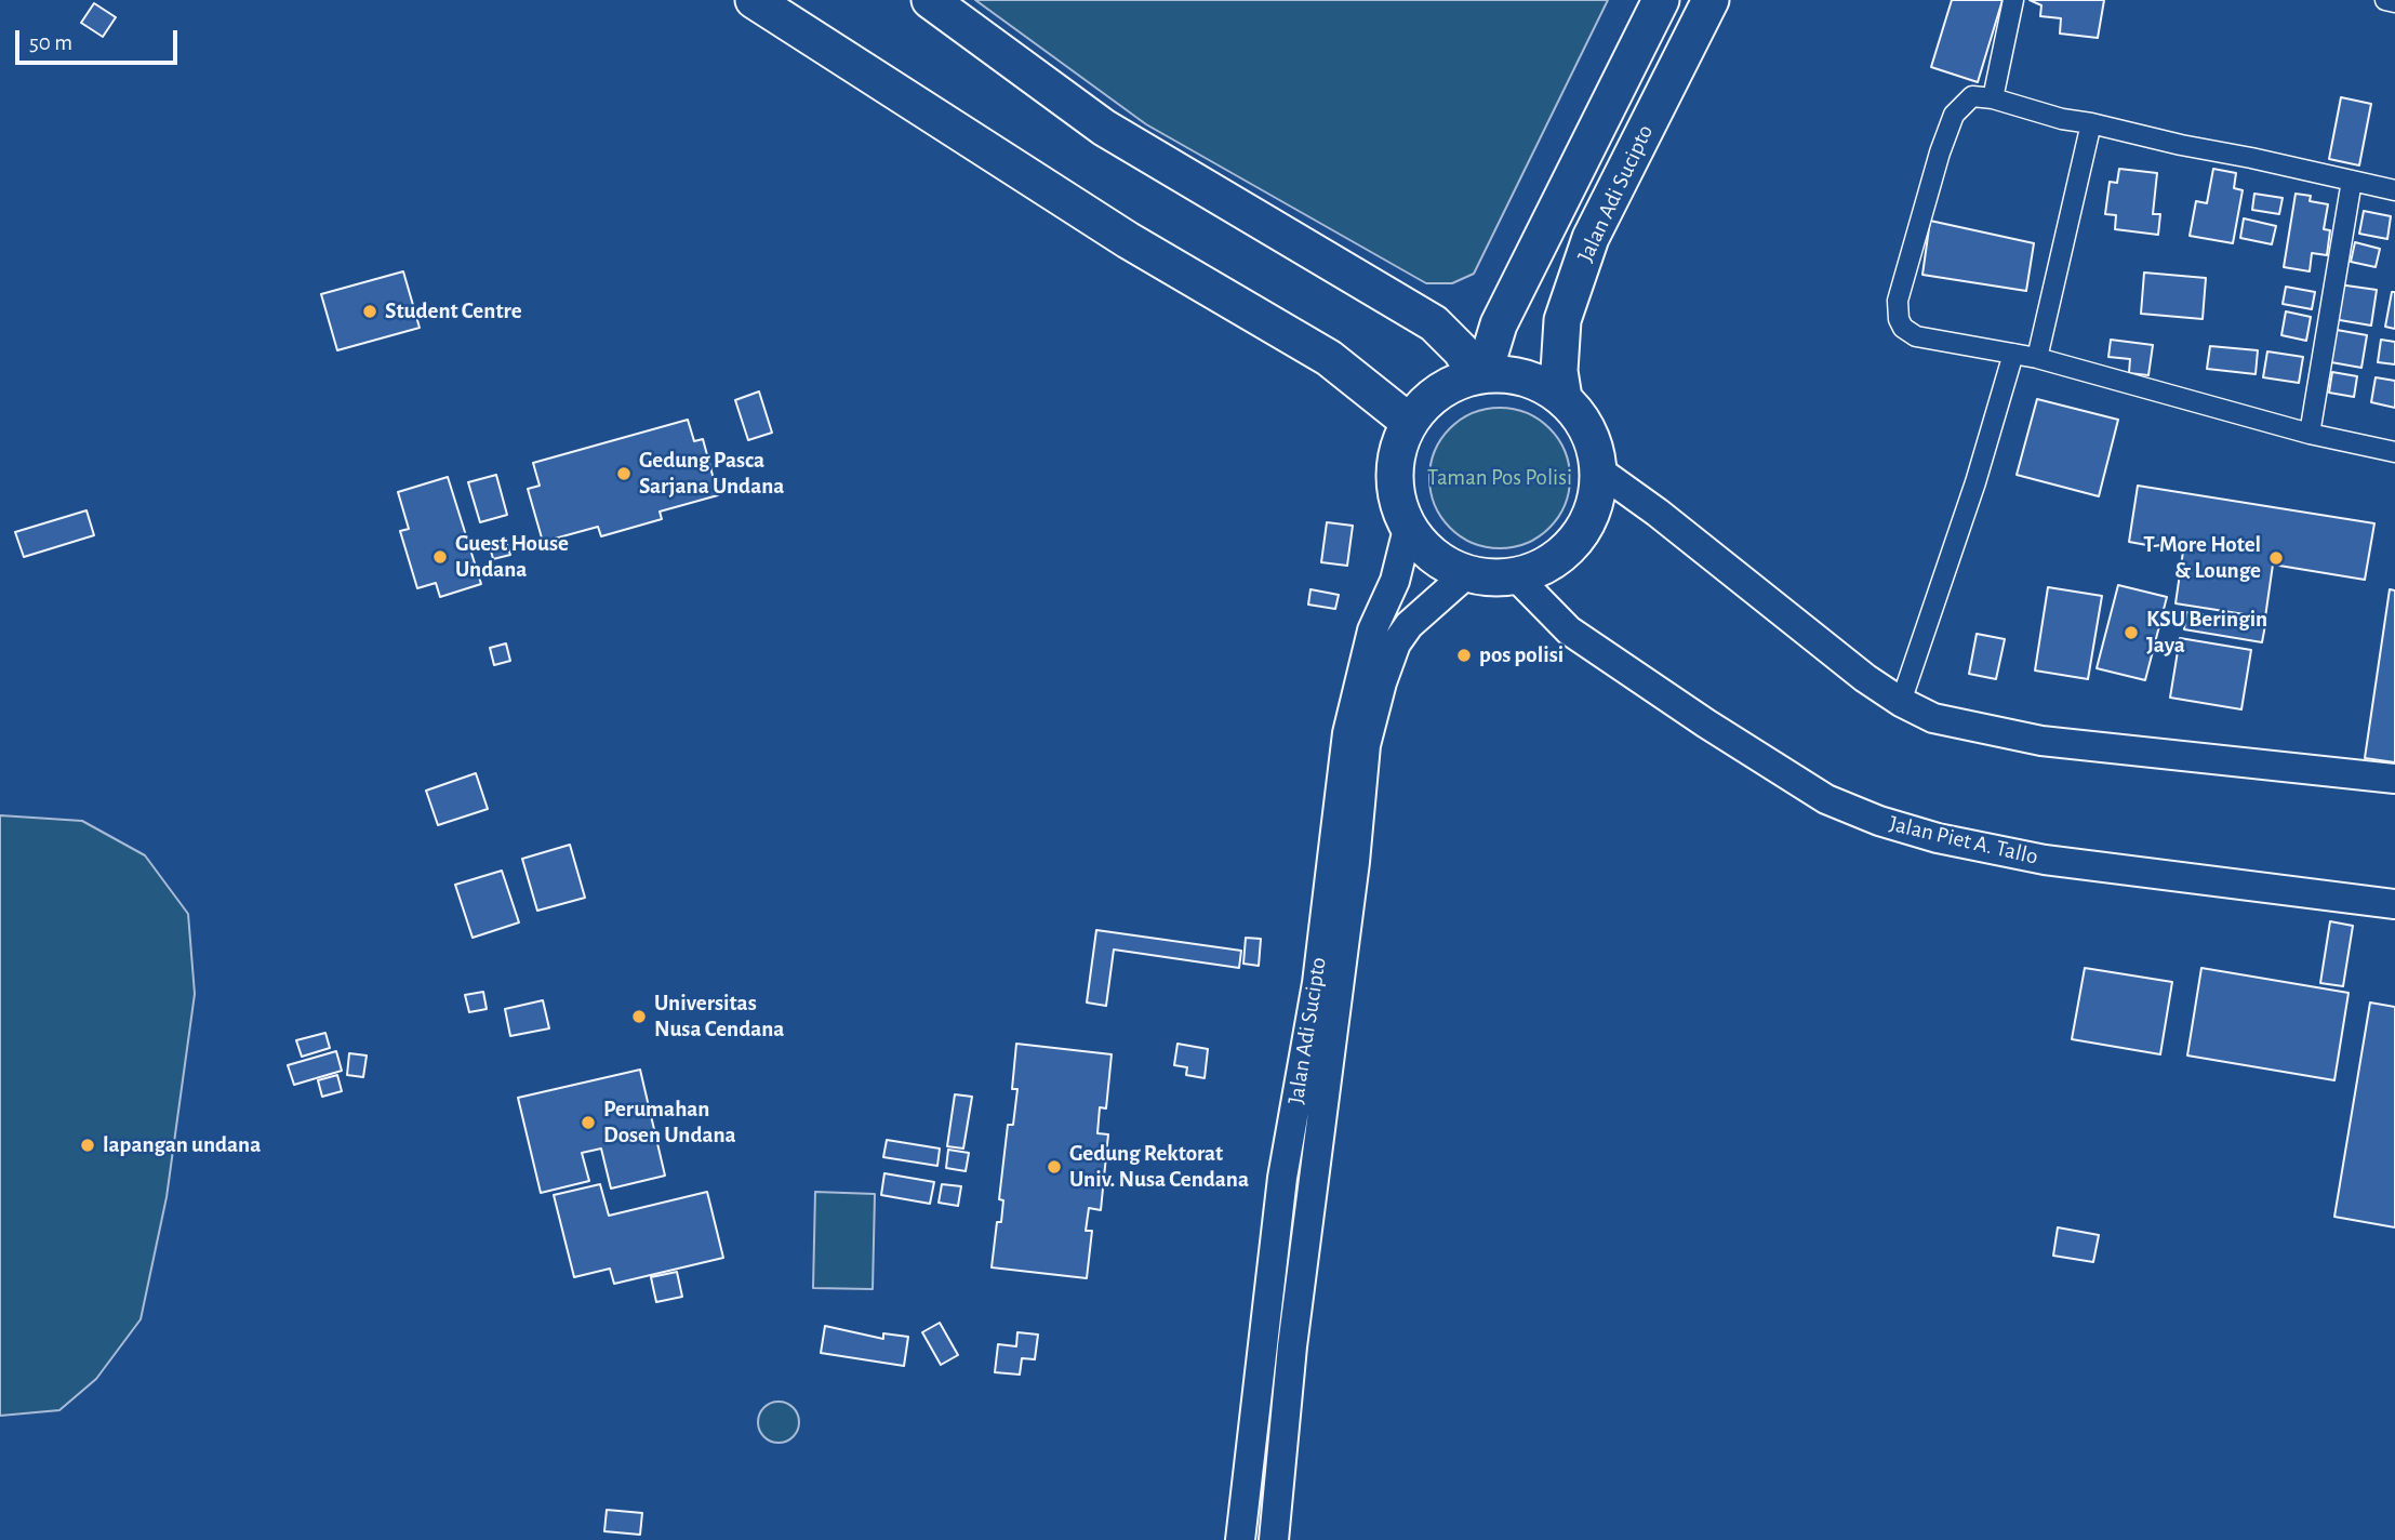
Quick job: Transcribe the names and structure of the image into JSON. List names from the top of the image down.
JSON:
{
  "streets": {
    "highway": ["Jalan Adi Sucipto"],
    "main road": ["Jalan Piet A. Tallo"]
  },
  "crossings": [
    ["Jalan Adi Sucipto", "Jalan Piet A. Tallo"]
  ],
  "parks": ["Taman Pos Polisi"],
  "places": [
    "Student Centre",
    "Gedung Pasca Sarjana Undana",
    "Guest House Undana",
    "T-More Hotel & Lounge",
    "KSU Beringin Jaya",
    "pos polisi",
    "Universitas Nusa Cendana",
    "Perumahan Dosen Undana",
    "lapangan undana",
    "Gedung Rektorat Univ. Nusa Cendana"
  ],
  "scale_bar": "50 m"
}
